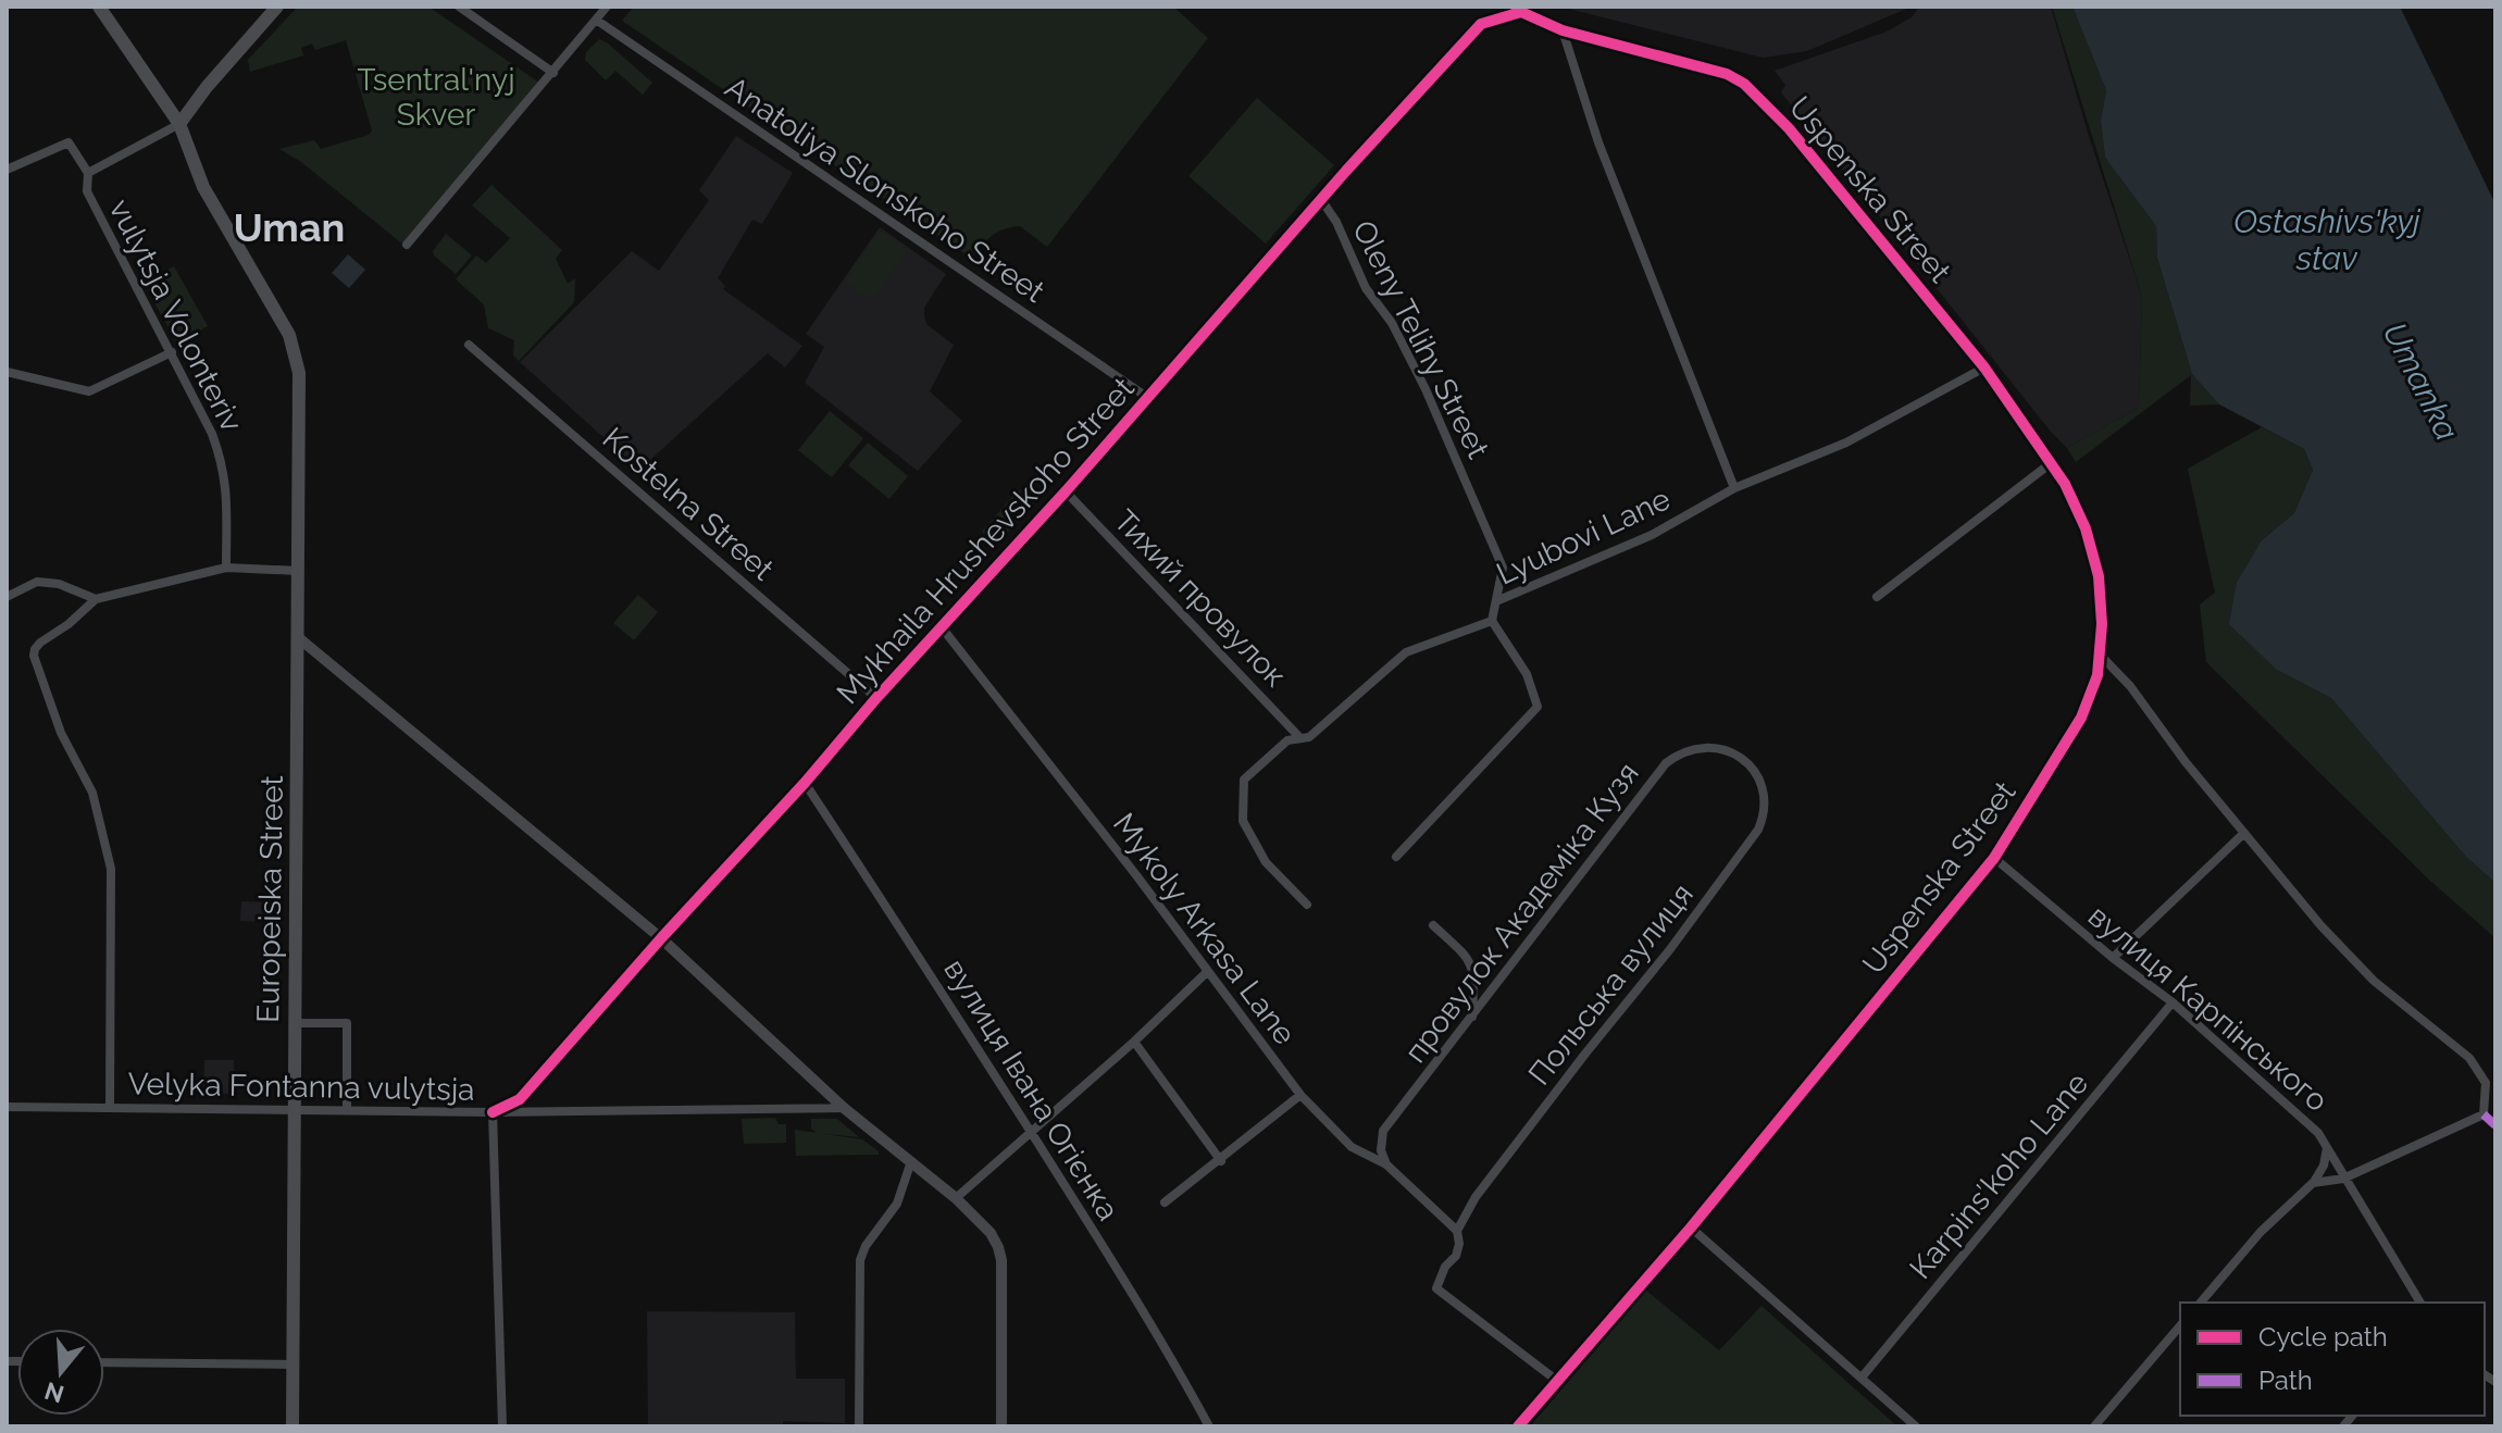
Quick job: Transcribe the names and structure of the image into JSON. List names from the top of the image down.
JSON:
{
  "streets": {
    "main road": ["Europeiska Street"],
    "street": [
      "Anatoliya Slonskoho Street",
      "Uspenska Street",
      "vulytsja Volonteriv",
      "Oleny Telihy Street",
      "Kostelna Street",
      "Lyubovi Lane",
      "Mykhaila Hrushevskoho Street",
      "Тихий провулок",
      "провулок Академіка Кузя",
      "Mykoly Arkasa Lane",
      "Польська вулиця",
      "вулиця Карпінського",
      "Velyka Fontanna vulytsja",
      "вулиця Івана Огієнка",
      "Karpinsʹkoho Lane"
    ]
  },
  "crossings": [
    ["Anatoliya Slonskoho Street", "Mykhaila Hrushevskoho Street"],
    ["Uspenska Street", "Lyubovi Lane"],
    ["Uspenska Street", "Mykhaila Hrushevskoho Street"],
    ["Uspenska Street", "Польська вулиця"],
    ["Uspenska Street", "вулиця Карпінського"],
    ["Oleny Telihy Street", "Lyubovi Lane"],
    ["Oleny Telihy Street", "Mykhaila Hrushevskoho Street"],
    ["Kostelna Street", "Mykhaila Hrushevskoho Street"],
    ["Lyubovi Lane", "Тихий провулок"],
    ["Mykhaila Hrushevskoho Street", "Тихий провулок"],
    ["Mykhaila Hrushevskoho Street", "Mykoly Arkasa Lane"],
    ["Mykhaila Hrushevskoho Street", "Velyka Fontanna vulytsja"],
    ["Mykhaila Hrushevskoho Street", "вулиця Івана Огієнка"],
    ["Europeiska Street", "Velyka Fontanna vulytsja"],
    ["провулок Академіка Кузя", "Mykoly Arkasa Lane"],
    ["провулок Академіка Кузя", "Польська вулиця"],
    ["Mykoly Arkasa Lane", "Польська вулиця"],
    ["вулиця Карпінського", "Karpinsʹkoho Lane"]
  ],
  "districts": ["Uman"],
  "water": ["Ostashivs'kyj stav", "Umanka"],
  "parks": ["Tsentral'nyj Skver"],
  "legend": ["Cycle path", "Path"],
  "north": "bottom"
}
